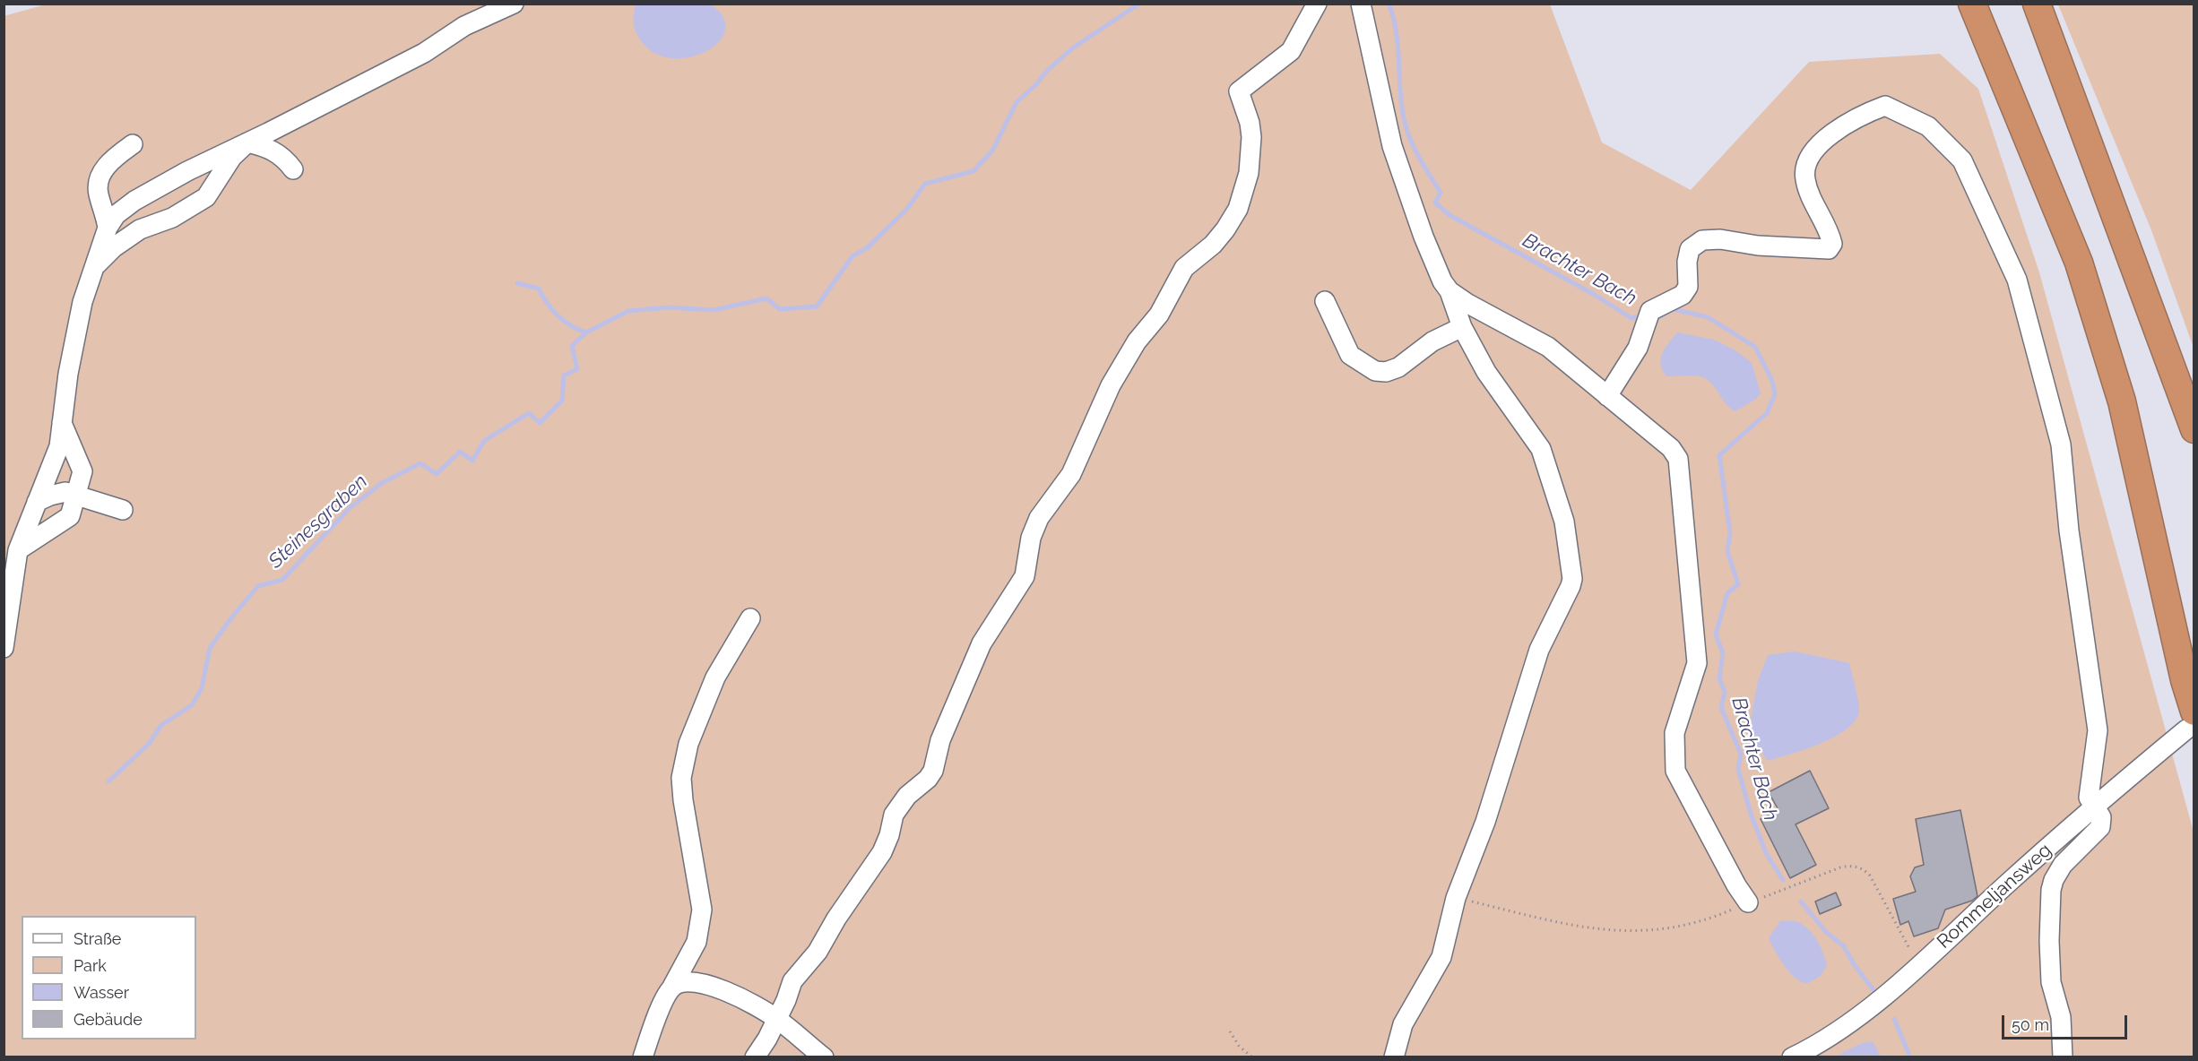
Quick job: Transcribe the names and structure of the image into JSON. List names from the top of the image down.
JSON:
{
  "streets": {
    "street": ["Rommeljansweg"]
  },
  "water": ["Brachter Bach", "Steinesgraben"],
  "legend": [
    "Straße",
    "Park",
    "Wasser",
    "Gebäude"
  ],
  "scale_bar": "50 m"
}
